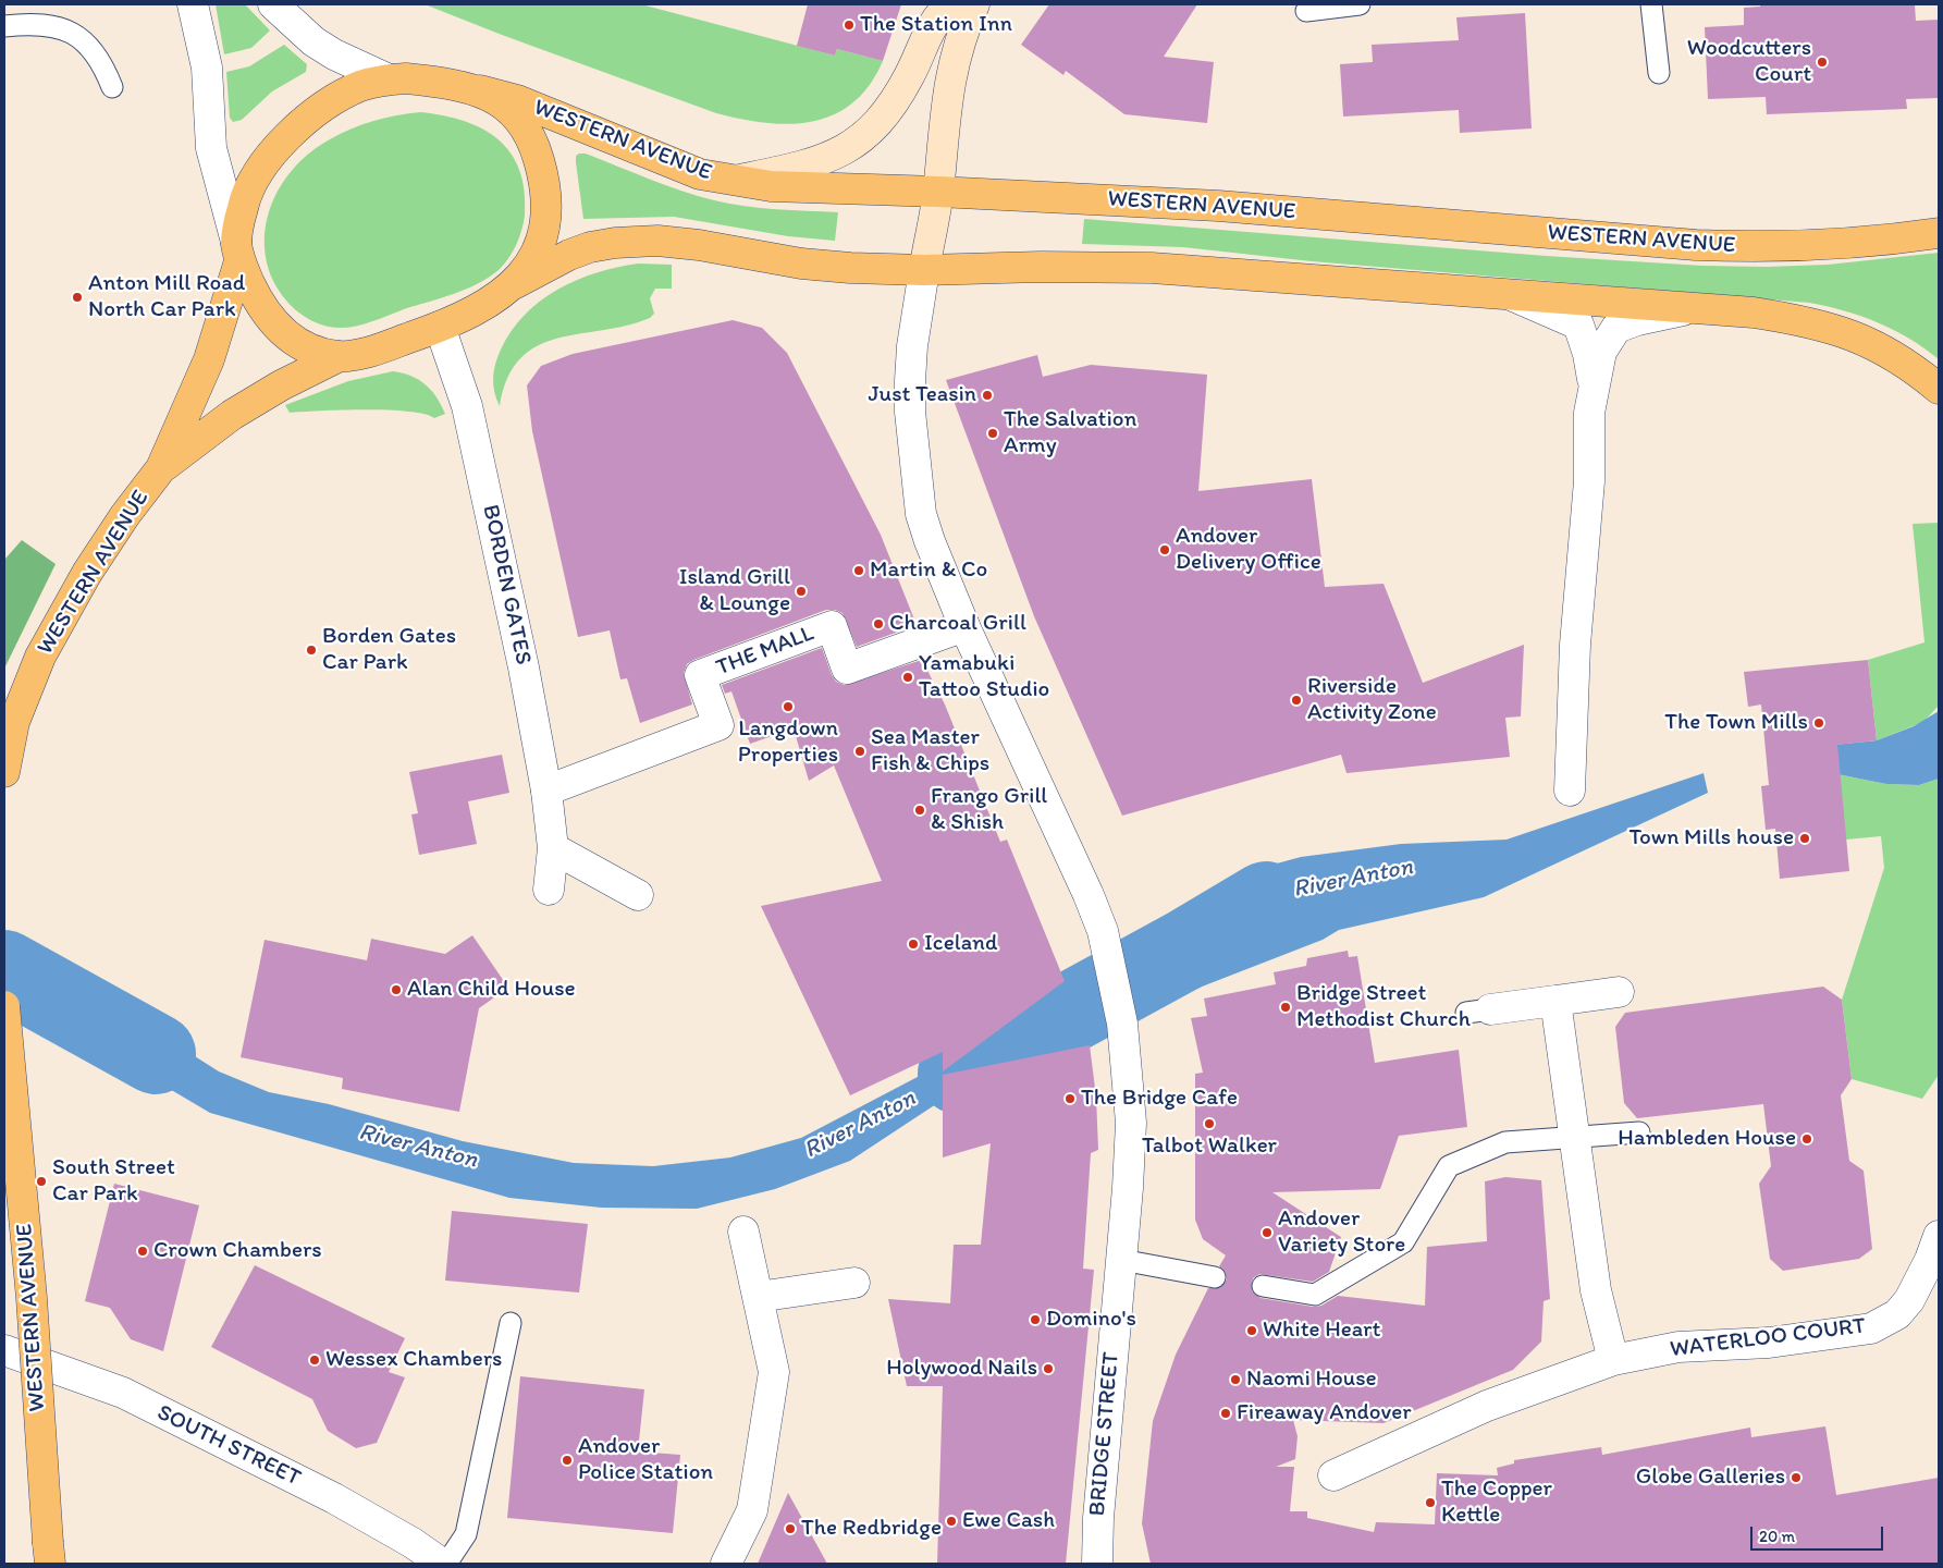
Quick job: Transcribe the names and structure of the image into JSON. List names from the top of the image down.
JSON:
{
  "streets": {
    "main road": ["WESTERN AVENUE"],
    "street": [
      "BORDEN GATES",
      "THE MALL",
      "WATERLOO COURT",
      "BRIDGE STREET",
      "SOUTH STREET"
    ]
  },
  "crossings": [
    ["BORDEN GATES", "THE MALL"],
    ["THE MALL", "BRIDGE STREET"]
  ],
  "water": ["River Anton"],
  "places": [
    "The Station Inn",
    "Woodcutters Court",
    "Anton Mill Road North Car Park",
    "Just Teasin",
    "The Salvation Army",
    "Andover Delivery Office",
    "Martin & Co",
    "Island Grill & Lounge",
    "Charcoal Grill",
    "Borden Gates Car Park",
    "Yamabuki Tattoo Studio",
    "Riverside Activity Zone",
    "Langdown Properties",
    "The Town Mills",
    "Sea Master Fish & Chips",
    "Frango Grill & Shish",
    "Town Mills house",
    "Iceland",
    "Alan Child House",
    "Bridge Street Methodist Church",
    "The Bridge Cafe",
    "Talbot Walker",
    "Hambleden House",
    "South Street Car Park",
    "Andover Variety Store",
    "Crown Chambers",
    "Domino's",
    "White Heart",
    "Wessex Chambers",
    "Holywood Nails",
    "Naomi House",
    "Fireaway Andover",
    "Andover Police Station",
    "Globe Galleries",
    "The Copper Kettle",
    "Ewe Cash",
    "The Redbridge"
  ],
  "scale_bar": "20 m"
}
